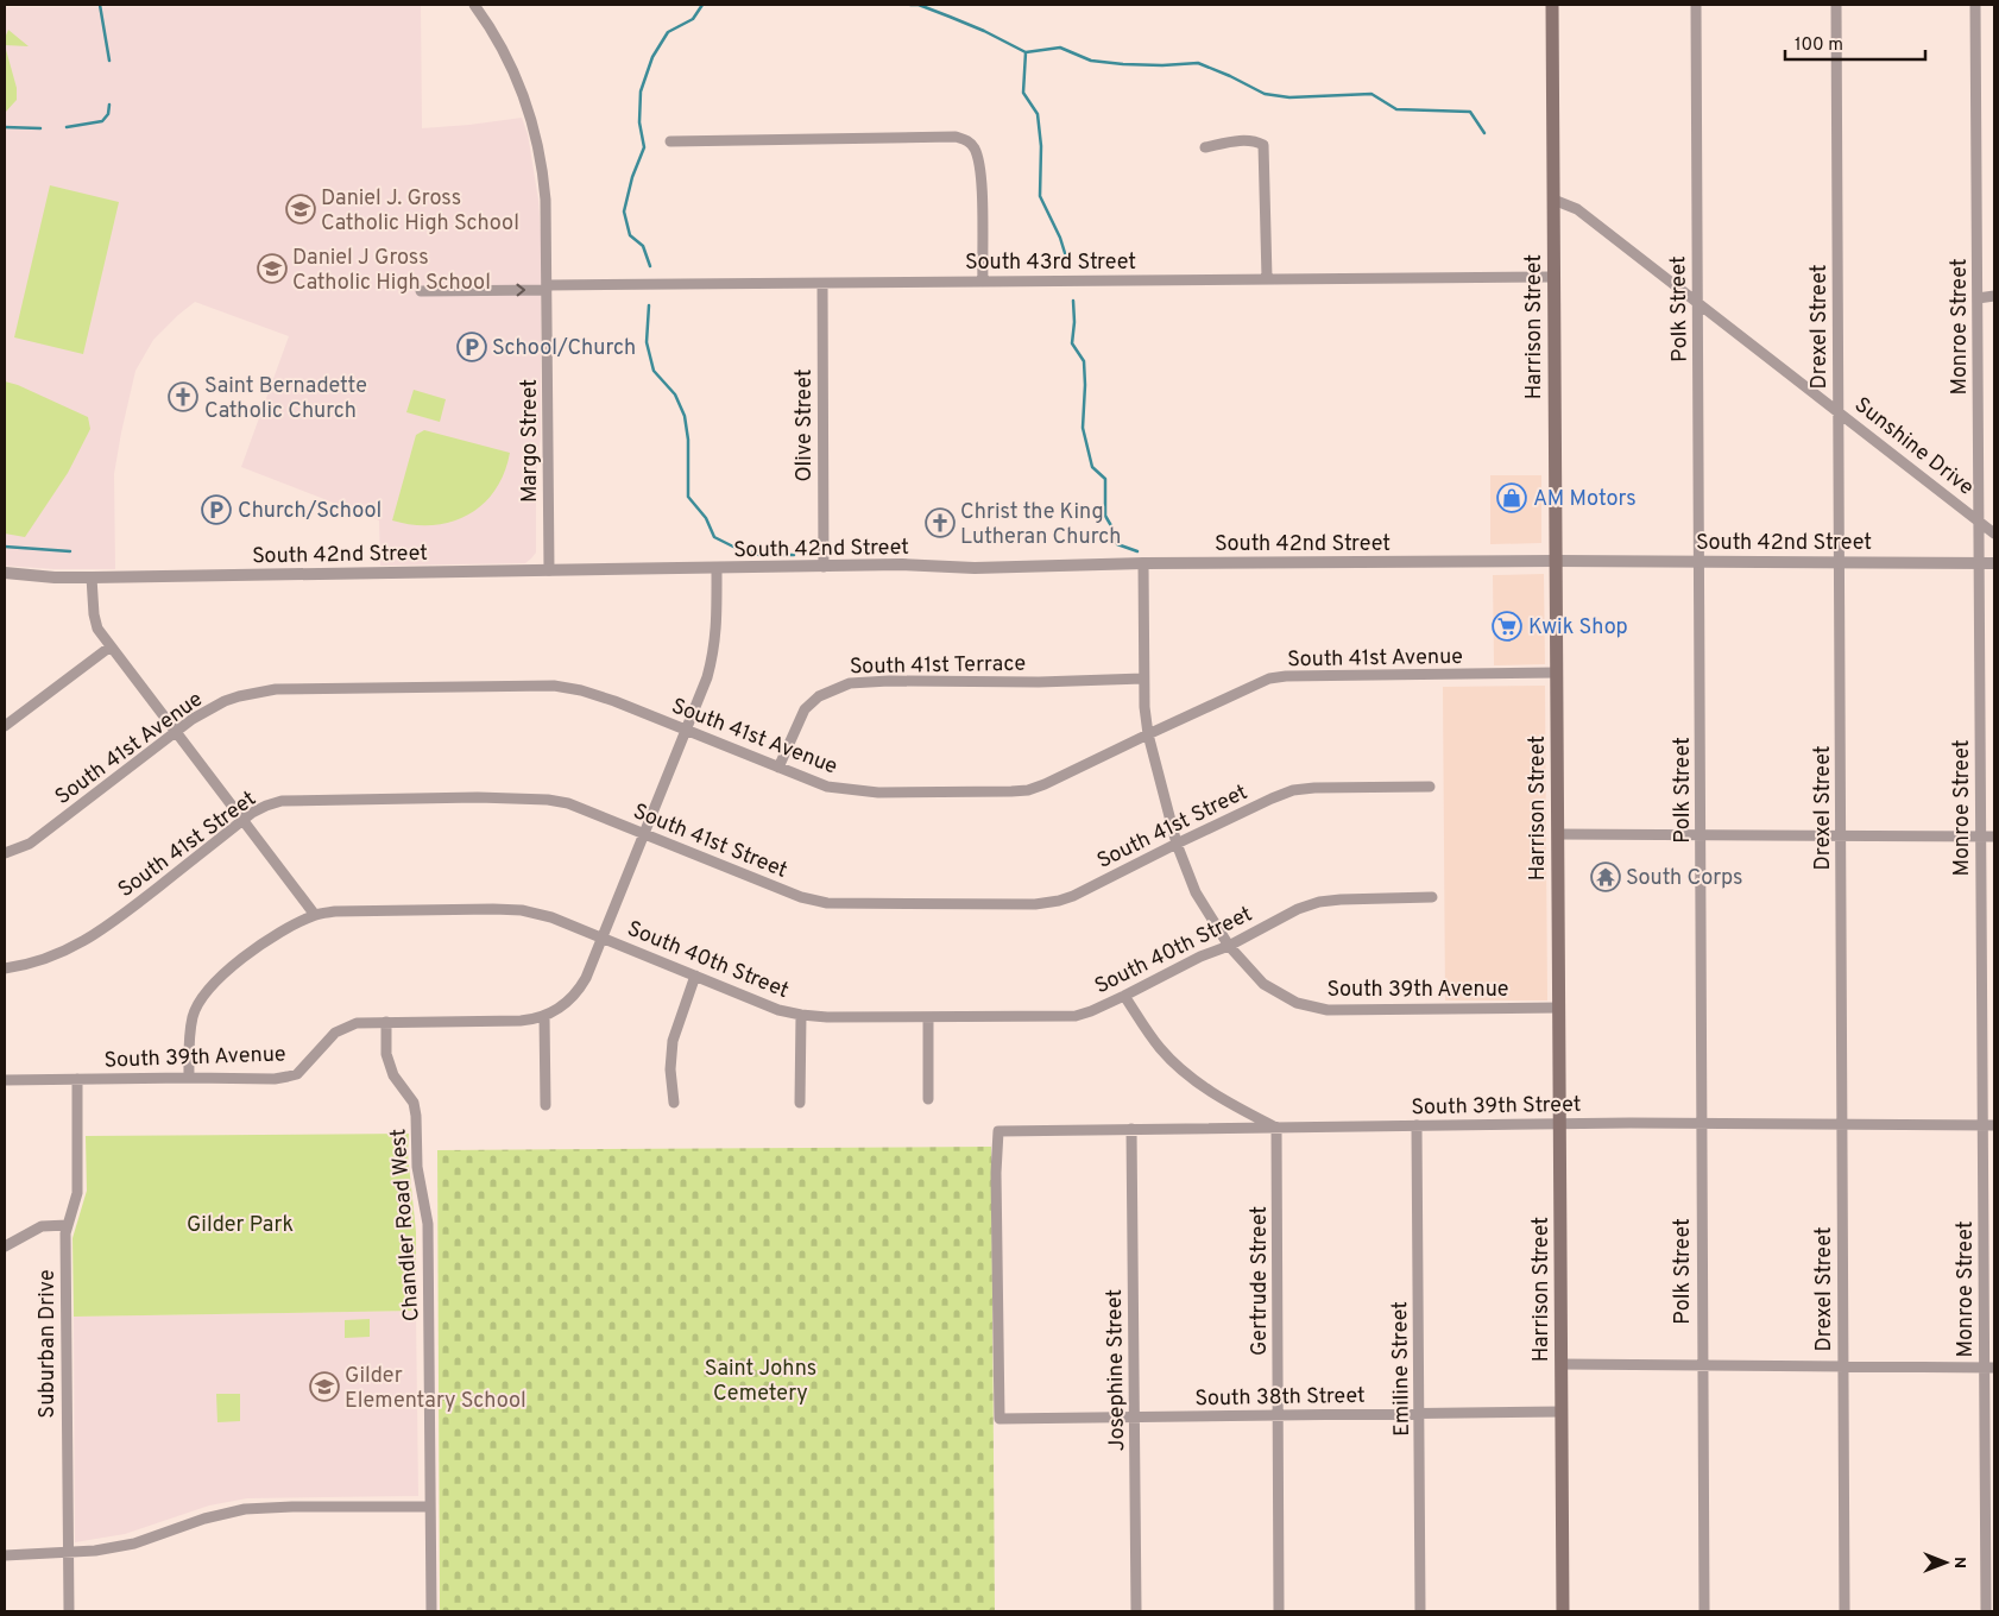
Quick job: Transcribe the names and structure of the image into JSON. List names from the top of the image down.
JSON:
{
  "streets": {
    "main road": ["Harrison Street"],
    "street": [
      "South 43rd Street",
      "Polk Street",
      "Drexel Street",
      "Monroe Street",
      "Olive Street",
      "Margo Street",
      "Sunshine Drive",
      "South 42nd Street",
      "South 41st Avenue",
      "South 41st Terrace",
      "South 41st Street",
      "South 40th Street",
      "South 39th Avenue",
      "South 39th Street",
      "Chandler Road West",
      "Gertrude Street",
      "Suburban Drive",
      "Emiline Street",
      "Josephine Street",
      "South 38th Street"
    ]
  },
  "crossings": [
    ["South 43rd Street", "Harrison Street"],
    ["South 43rd Street", "Olive Street"],
    ["South 43rd Street", "Margo Street"],
    ["Polk Street", "Sunshine Drive"],
    ["Polk Street", "South 42nd Street"],
    ["Polk Street", "South 39th Street"],
    ["Harrison Street", "Sunshine Drive"],
    ["Harrison Street", "South 42nd Street"],
    ["Harrison Street", "South 41st Avenue"],
    ["Harrison Street", "South 39th Avenue"],
    ["Harrison Street", "South 39th Street"],
    ["Harrison Street", "South 38th Street"],
    ["Drexel Street", "Sunshine Drive"],
    ["Drexel Street", "South 42nd Street"],
    ["Drexel Street", "South 39th Street"],
    ["Monroe Street", "Sunshine Drive"],
    ["Monroe Street", "South 42nd Street"],
    ["Monroe Street", "South 39th Street"],
    ["Olive Street", "South 42nd Street"],
    ["Margo Street", "South 42nd Street"],
    ["South 42nd Street", "South 39th Avenue"],
    ["South 41st Avenue", "South 41st Terrace"],
    ["South 41st Avenue", "South 39th Avenue"],
    ["South 41st Terrace", "South 39th Avenue"],
    ["South 41st Street", "South 39th Avenue"],
    ["South 40th Street", "South 39th Avenue"],
    ["South 39th Avenue", "Chandler Road West"],
    ["South 39th Avenue", "Suburban Drive"],
    ["South 39th Street", "Gertrude Street"],
    ["South 39th Street", "Emiline Street"],
    ["South 39th Street", "Josephine Street"],
    ["South 39th Street", "South 38th Street"],
    ["Gertrude Street", "South 38th Street"],
    ["Emiline Street", "South 38th Street"],
    ["Josephine Street", "South 38th Street"]
  ],
  "parks": ["Gilder Park", "Saint Johns Cemetery"],
  "places": {
    "school or university": ["Daniel J. Gross Catholic High School", "Daniel J Gross Catholic High School", "Gilder Elementary School"],
    "parking": ["School/Church", "Church/School"],
    "church": ["Saint Bernadette Catholic Church", "Christ the King Lutheran Church"],
    "shop": ["AM Motors"],
    "supermarket": ["Kwik Shop"],
    "temple": ["South Corps"]
  },
  "scale_bar": "100 m",
  "north": "right"
}
